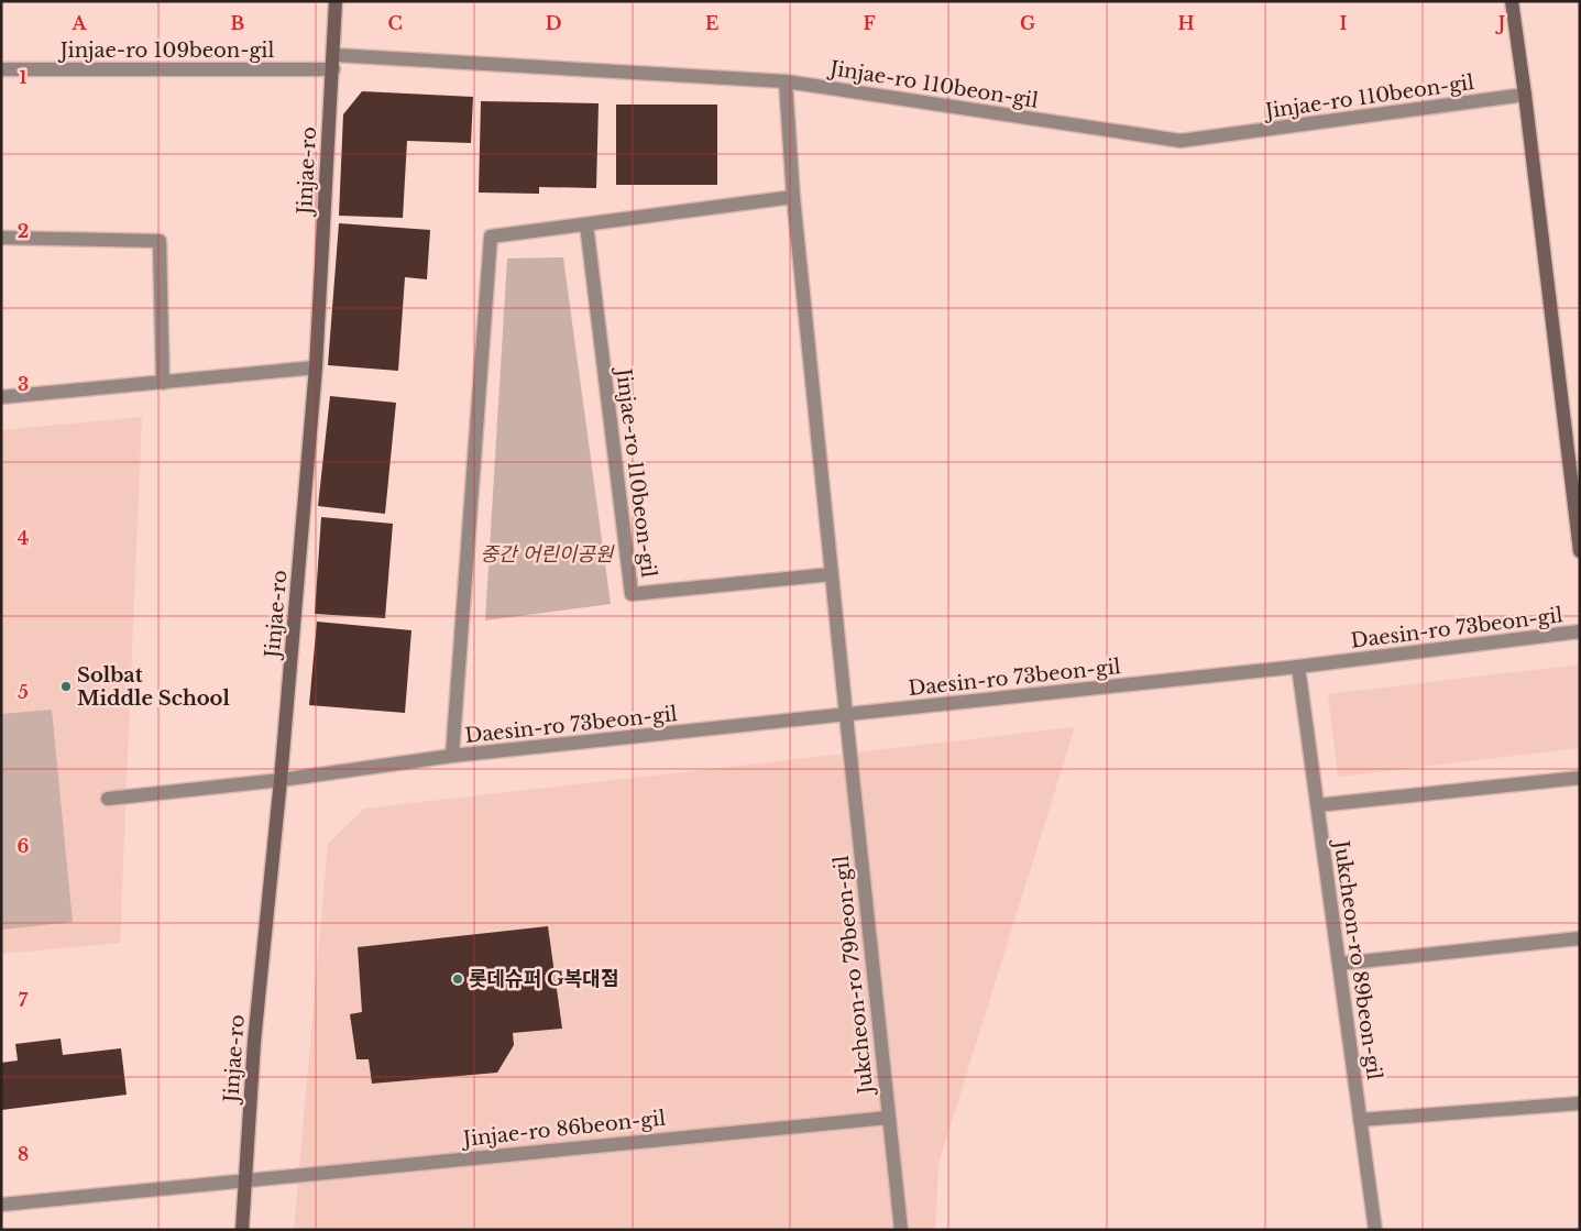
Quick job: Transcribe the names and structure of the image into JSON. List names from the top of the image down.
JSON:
{
  "streets": {
    "street": [
      "Jinjae-ro 109beon-gil",
      "Jinjae-ro 110beon-gil",
      "Jinjae-ro",
      "Daesin-ro 73beon-gil",
      "Jukcheon-ro 89beon-gil",
      "Jukcheon-ro 79beon-gil",
      "Jinjae-ro 86beon-gil"
    ]
  },
  "crossings": [
    ["Jinjae-ro 109beon-gil", "Jinjae-ro"],
    ["Jinjae-ro 110beon-gil", "Jinjae-ro"],
    ["Jinjae-ro 110beon-gil", "Daesin-ro 73beon-gil"],
    ["Jinjae-ro", "Daesin-ro 73beon-gil"],
    ["Jinjae-ro", "Jinjae-ro 86beon-gil"],
    ["Daesin-ro 73beon-gil", "Jukcheon-ro 89beon-gil"],
    ["Daesin-ro 73beon-gil", "Jukcheon-ro 79beon-gil"],
    ["Jukcheon-ro 79beon-gil", "Jinjae-ro 86beon-gil"]
  ],
  "parks": ["중간 어린이공원"],
  "places": ["Solbat Middle School", "롯데슈퍼 G복대점"],
  "grid": {
    "columns": [
      "A",
      "B",
      "C",
      "D",
      "E",
      "F",
      "G",
      "H",
      "I",
      "J"
    ],
    "rows": [
      "1",
      "2",
      "3",
      "4",
      "5",
      "6",
      "7",
      "8"
    ]
  }
}
